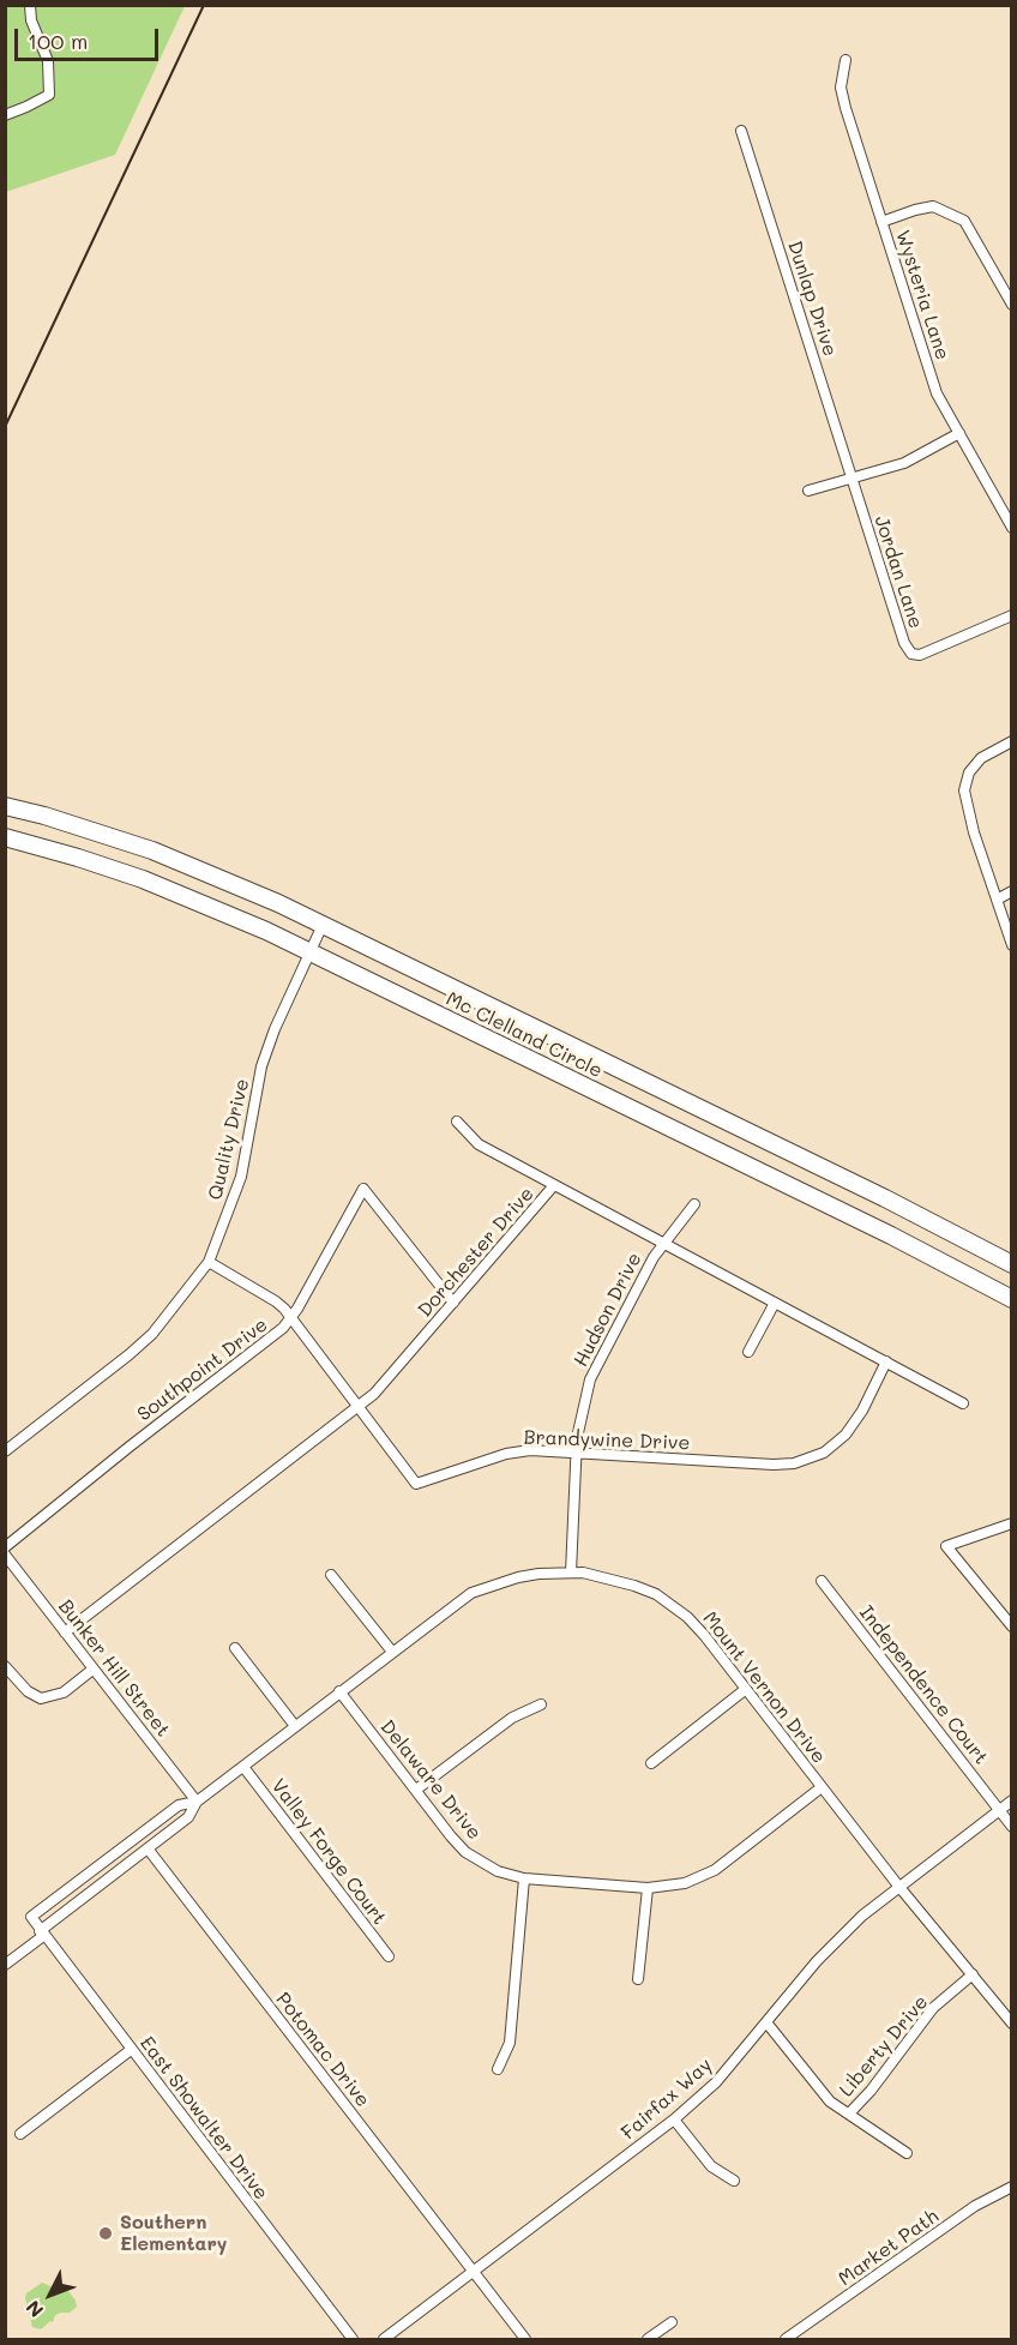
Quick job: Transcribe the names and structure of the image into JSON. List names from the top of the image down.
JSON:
{
  "streets": {
    "highway": ["Mc Clelland Circle"],
    "street": [
      "Wysteria Lane",
      "Dunlap Drive",
      "Jordan Lane",
      "Quality Drive",
      "Dorchester Drive",
      "Hudson Drive",
      "Southpoint Drive",
      "Brandywine Drive",
      "Bunker Hill Street",
      "Independence Court",
      "Mount Vernon Drive",
      "Delaware Drive",
      "Valley Forge Court",
      "Liberty Drive",
      "Potomac Drive",
      "Fairfax Way",
      "East Showalter Drive",
      "Market Path"
    ]
  },
  "crossings": [
    ["Dunlap Drive", "Jordan Lane"],
    ["Mc Clelland Circle", "Quality Drive"],
    ["Quality Drive", "Brandywine Drive"],
    ["Dorchester Drive", "Hudson Drive"],
    ["Dorchester Drive", "Southpoint Drive"],
    ["Dorchester Drive", "Brandywine Drive"],
    ["Dorchester Drive", "Bunker Hill Street"],
    ["Hudson Drive", "Brandywine Drive"],
    ["Hudson Drive", "Mount Vernon Drive"],
    ["Southpoint Drive", "Brandywine Drive"],
    ["Bunker Hill Street", "Mount Vernon Drive"],
    ["Independence Court", "Fairfax Way"],
    ["Mount Vernon Drive", "Delaware Drive"],
    ["Mount Vernon Drive", "Valley Forge Court"],
    ["Mount Vernon Drive", "Liberty Drive"],
    ["Mount Vernon Drive", "Potomac Drive"],
    ["Mount Vernon Drive", "Fairfax Way"],
    ["Mount Vernon Drive", "East Showalter Drive"],
    ["Liberty Drive", "Fairfax Way"],
    ["Potomac Drive", "Fairfax Way"]
  ],
  "places": ["Southern Elementary"],
  "scale_bar": "100 m",
  "north": "bottom left"
}
